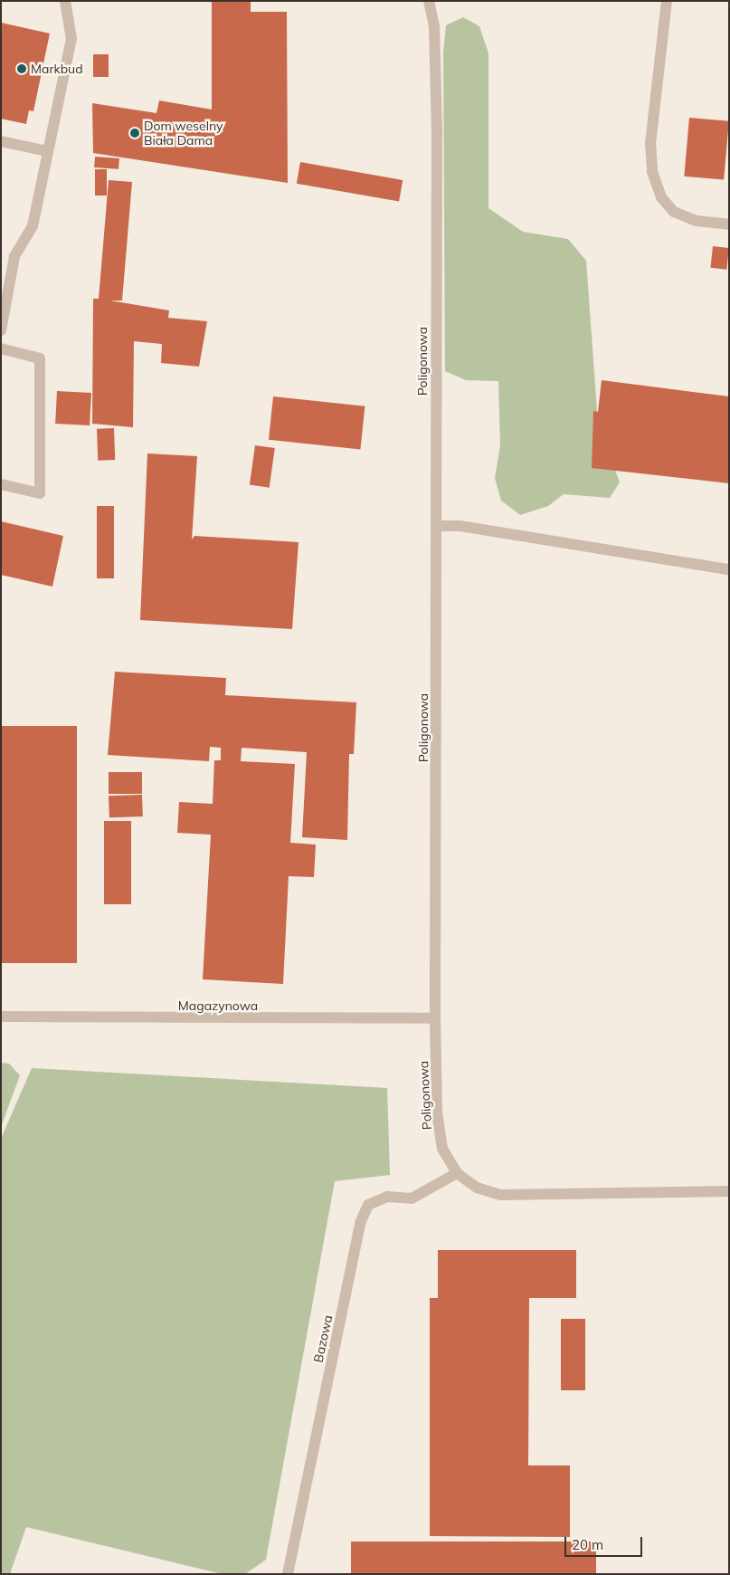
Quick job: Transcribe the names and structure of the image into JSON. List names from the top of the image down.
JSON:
{
  "streets": {
    "street": ["Poligonowa", "Magazynowa", "Bazowa"]
  },
  "crossings": [
    ["Poligonowa", "Magazynowa"],
    ["Poligonowa", "Bazowa"]
  ],
  "places": ["Markbud", "Dom weselny Biała Dama"],
  "scale_bar": "20 m"
}
